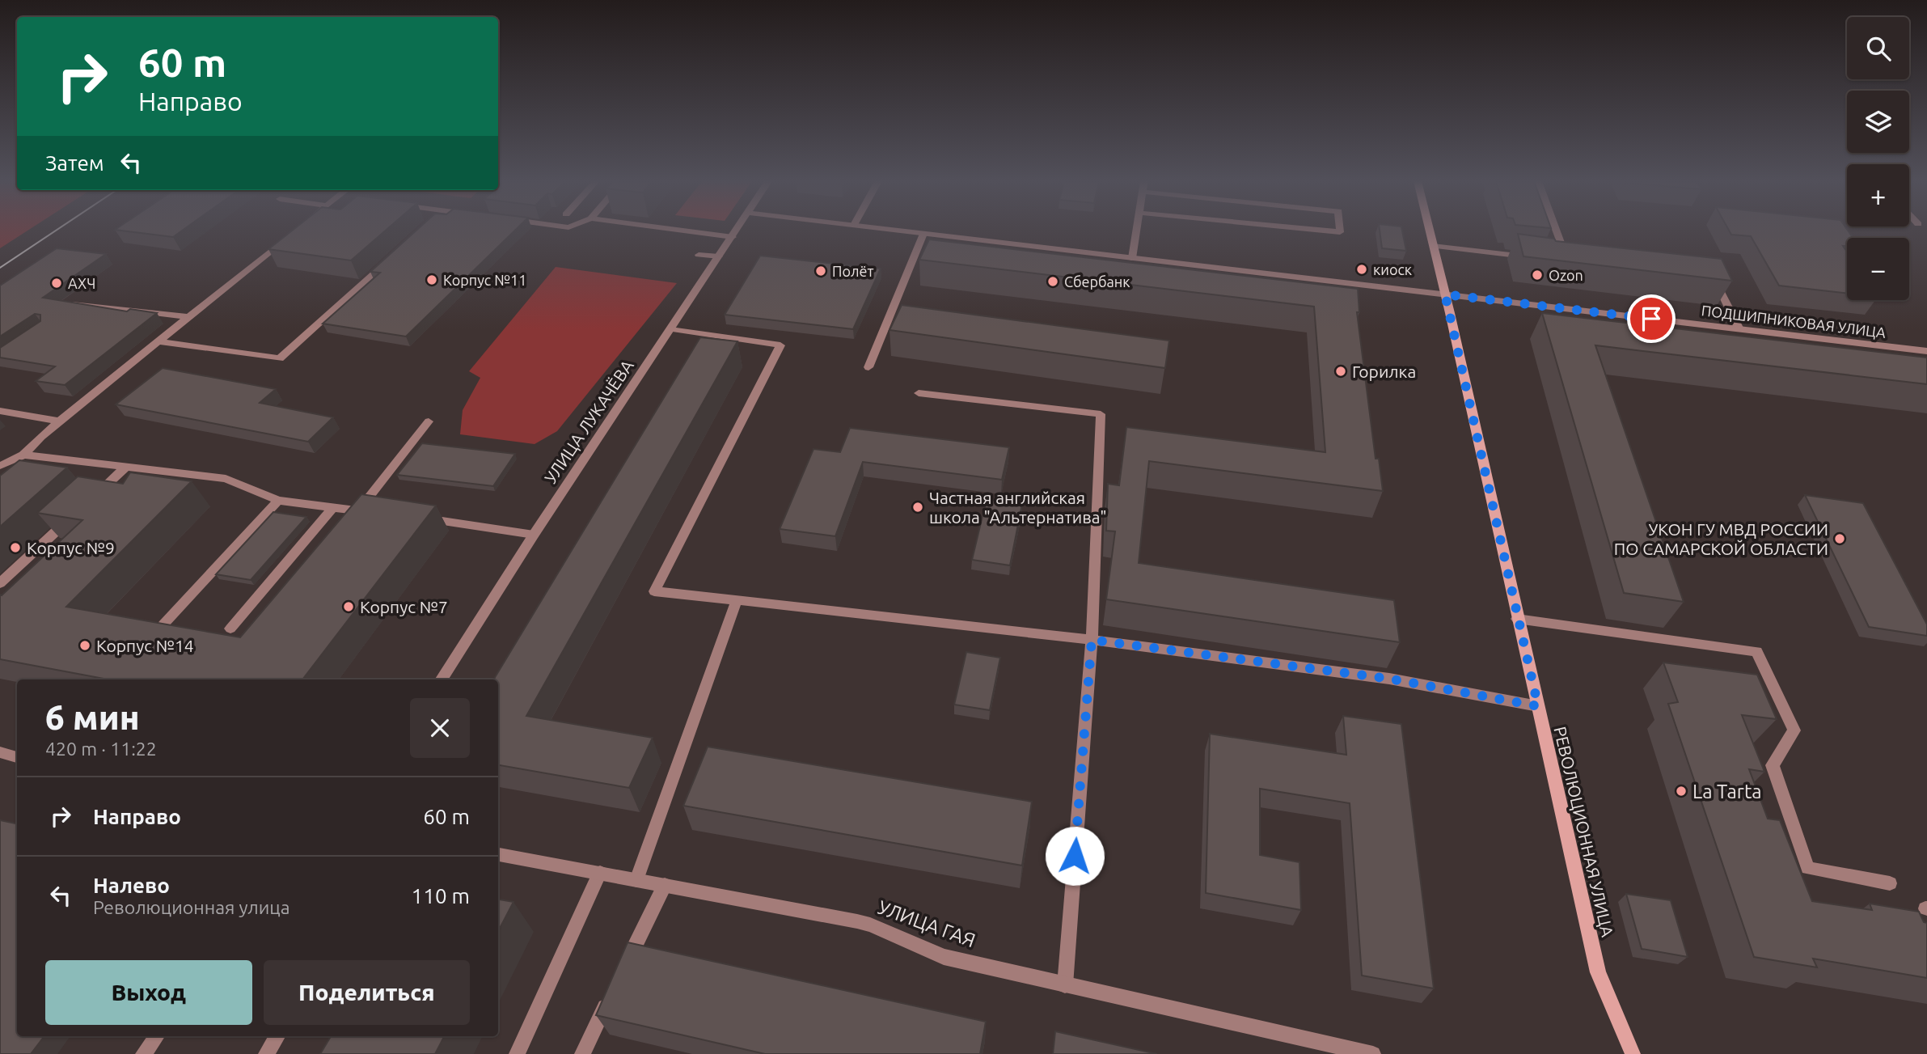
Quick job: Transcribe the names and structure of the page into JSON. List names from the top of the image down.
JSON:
{
  "streets": {
    "main road": ["РЕВОЛЮЦИОННАЯ УЛИЦА"],
    "street": ["ПОДШИПНИКОВАЯ УЛИЦА", "УЛИЦА ЛУКАЧЁВА", "УЛИЦА ГАЯ"]
  },
  "crossings": [
    ["ПОДШИПНИКОВАЯ УЛИЦА", "РЕВОЛЮЦИОННАЯ УЛИЦА"]
  ],
  "places": [
    "киоск",
    "Полёт",
    "Ozon",
    "Корпус №11",
    "Сбербанк",
    "АХЧ",
    "Горилка",
    "Частная английская школа \"Альтернатива\"",
    "УКОН ГУ МВД РОССИИ ПО САМАРСКОЙ ОБЛАСТИ",
    "Корпус №9",
    "Корпус №7",
    "Корпус №14",
    "La Tarta"
  ],
  "page": {
    "map_buttons": ["+", "−"],
    "turn": ["60 m", "Направо"],
    "then": "Затем",
    "heading": ["6 мин", "420 m · 11:22"],
    "list": [
      {
        "name": "Направо",
        "value": "60 m"
      },
      {
        "name": "Налево",
        "note": "Революционная улица",
        "value": "110 m"
      }
    ],
    "buttons": ["Выход", "Поделиться"]
  }
}
